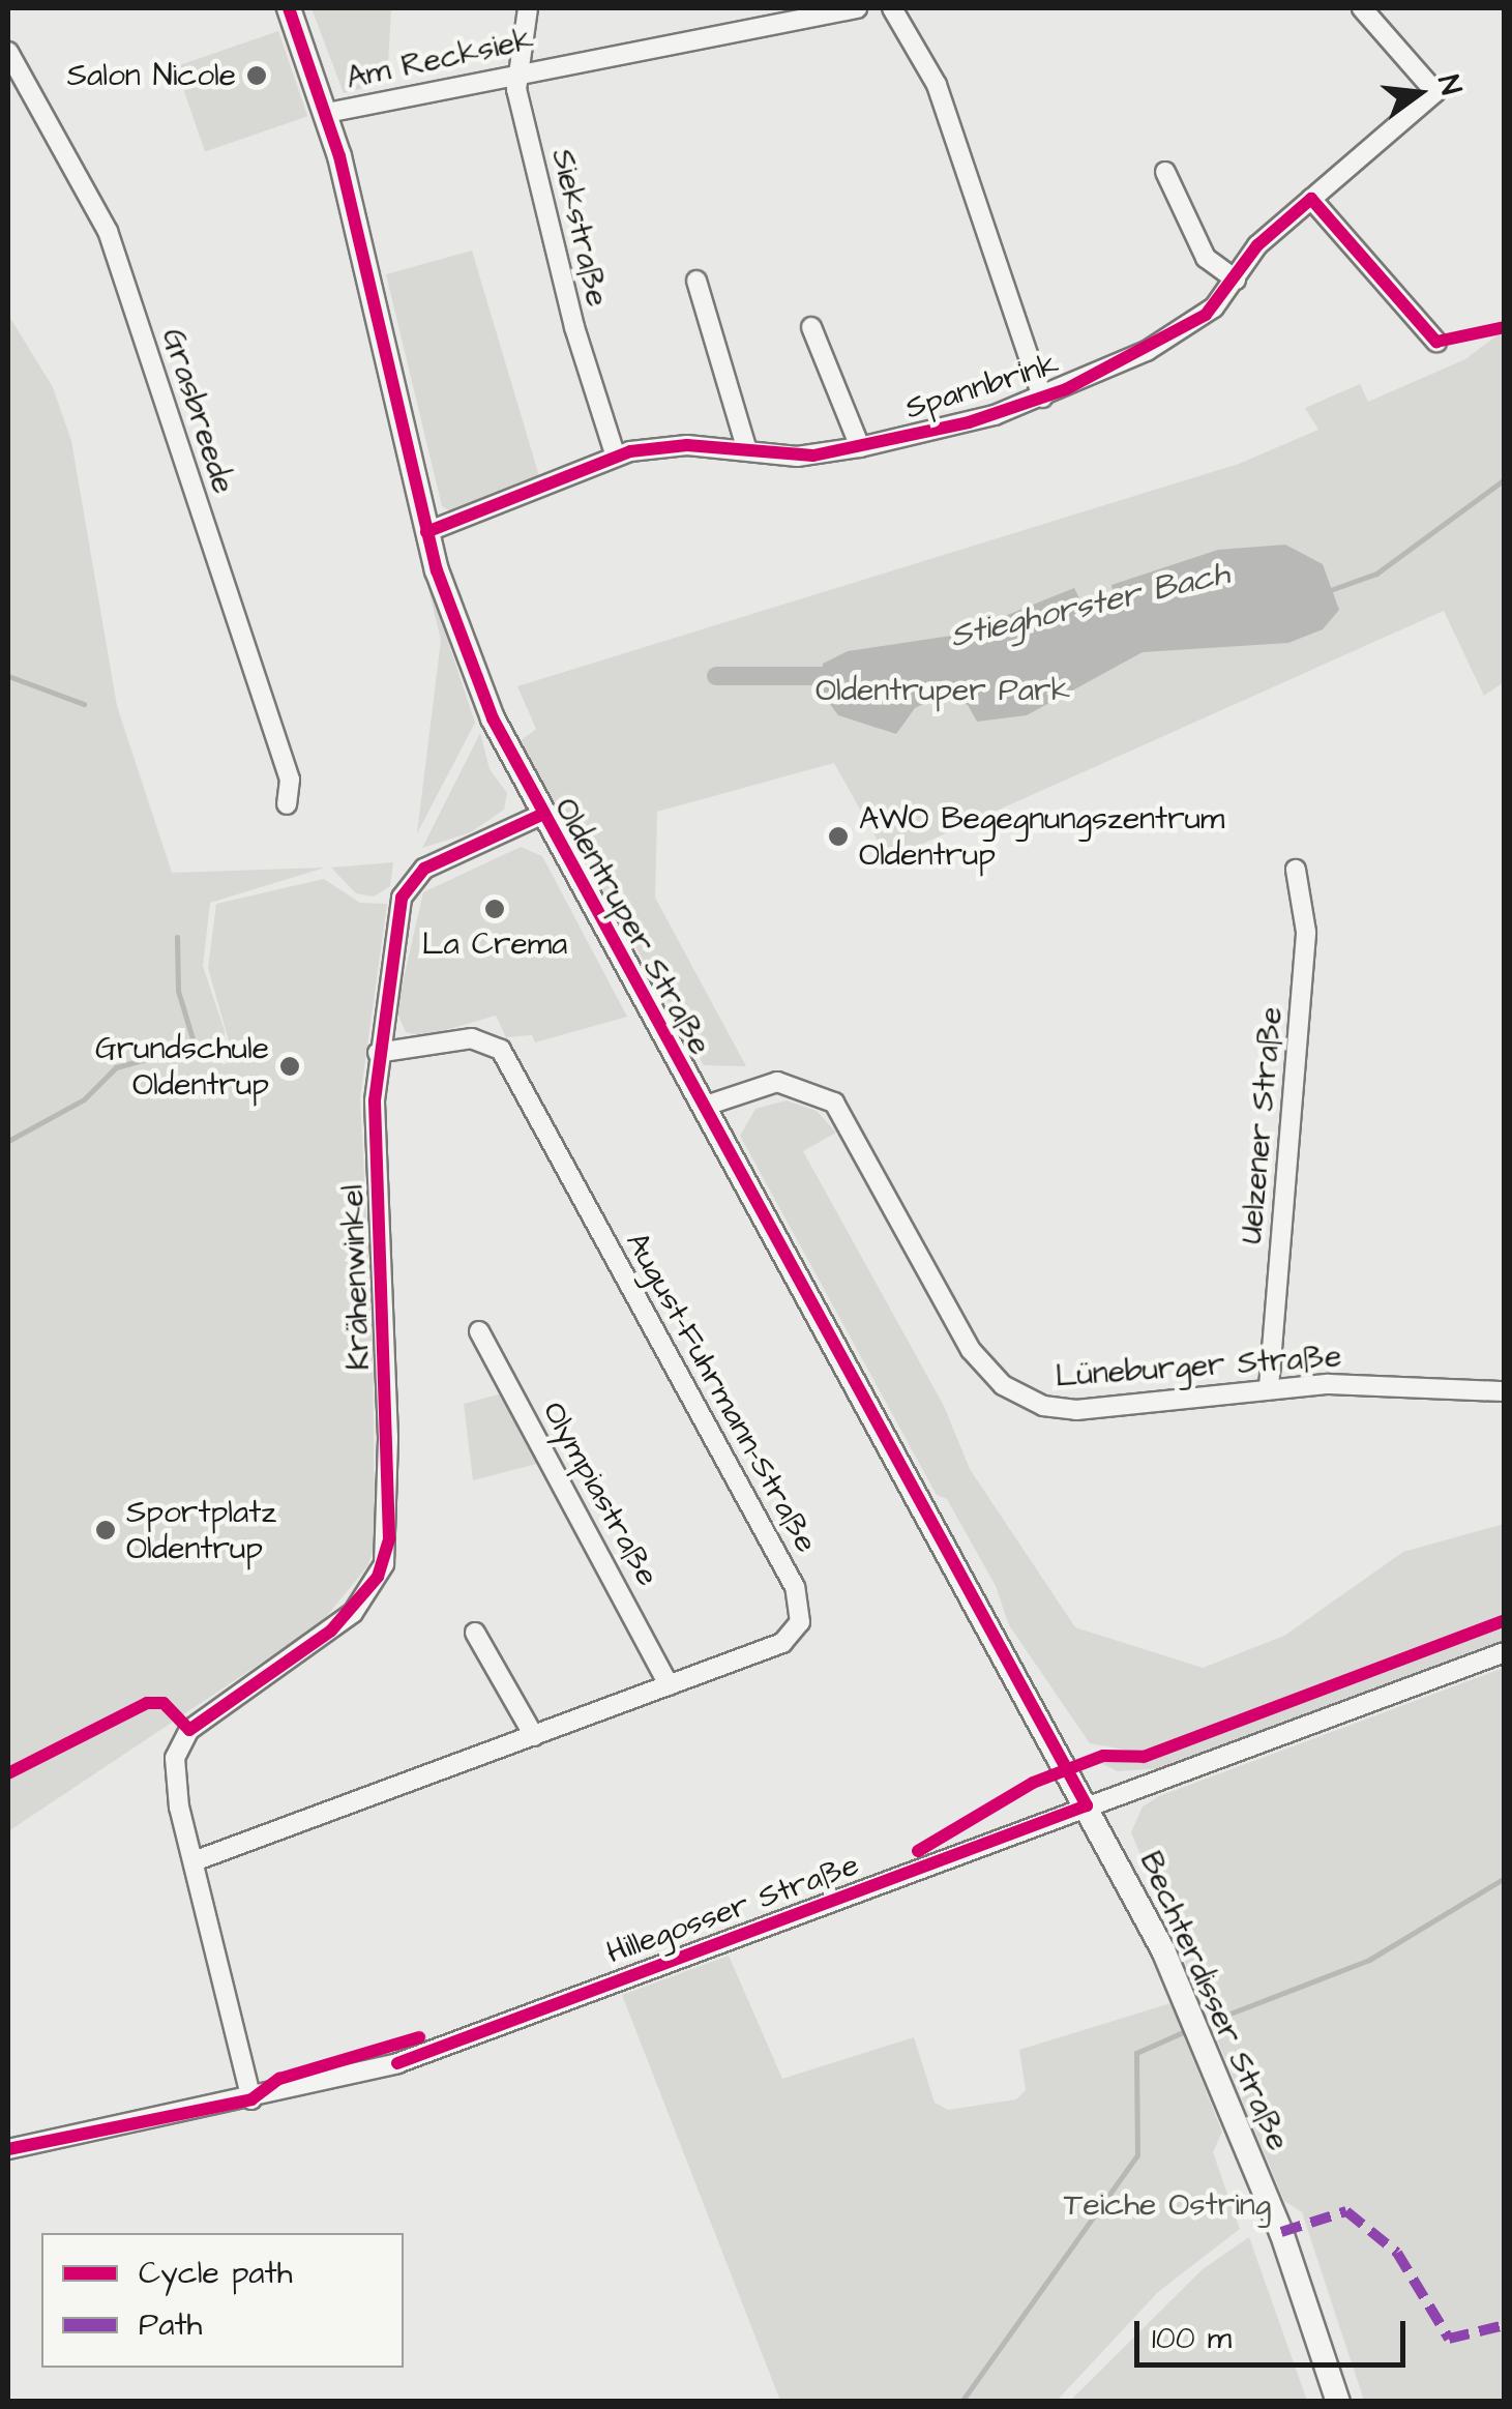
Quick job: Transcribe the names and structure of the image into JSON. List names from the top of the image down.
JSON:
{
  "streets": {
    "street": [
      "Am Recksiek",
      "Siekstraße",
      "Spannbrink",
      "Grasbreede",
      "Oldentruper Straße",
      "Uelzener Straße",
      "Krähenwinkel",
      "Lüneburger Straße",
      "August-Fuhrmann-Straße",
      "Olympiastraße",
      "Hillegosser Straße",
      "Bechterdisser Straße"
    ]
  },
  "crossings": [
    ["Am Recksiek", "Siekstraße"],
    ["Am Recksiek", "Oldentruper Straße"],
    ["Siekstraße", "Spannbrink"],
    ["Spannbrink", "Oldentruper Straße"],
    ["Oldentruper Straße", "Krähenwinkel"],
    ["Oldentruper Straße", "Lüneburger Straße"],
    ["Oldentruper Straße", "Hillegosser Straße"],
    ["Oldentruper Straße", "Bechterdisser Straße"],
    ["Uelzener Straße", "Lüneburger Straße"],
    ["Krähenwinkel", "August-Fuhrmann-Straße"],
    ["Krähenwinkel", "Hillegosser Straße"],
    ["August-Fuhrmann-Straße", "Olympiastraße"],
    ["Hillegosser Straße", "Bechterdisser Straße"]
  ],
  "water": ["Stieghorster Bach"],
  "parks": ["Oldentruper Park", "Teiche Ostring"],
  "places": [
    "Salon Nicole",
    "AWO Begegnungszentrum Oldentrup",
    "La Crema",
    "Grundschule Oldentrup",
    "Sportplatz Oldentrup"
  ],
  "legend": ["Cycle path", "Path"],
  "scale_bar": "100 m",
  "north": "right"
}
